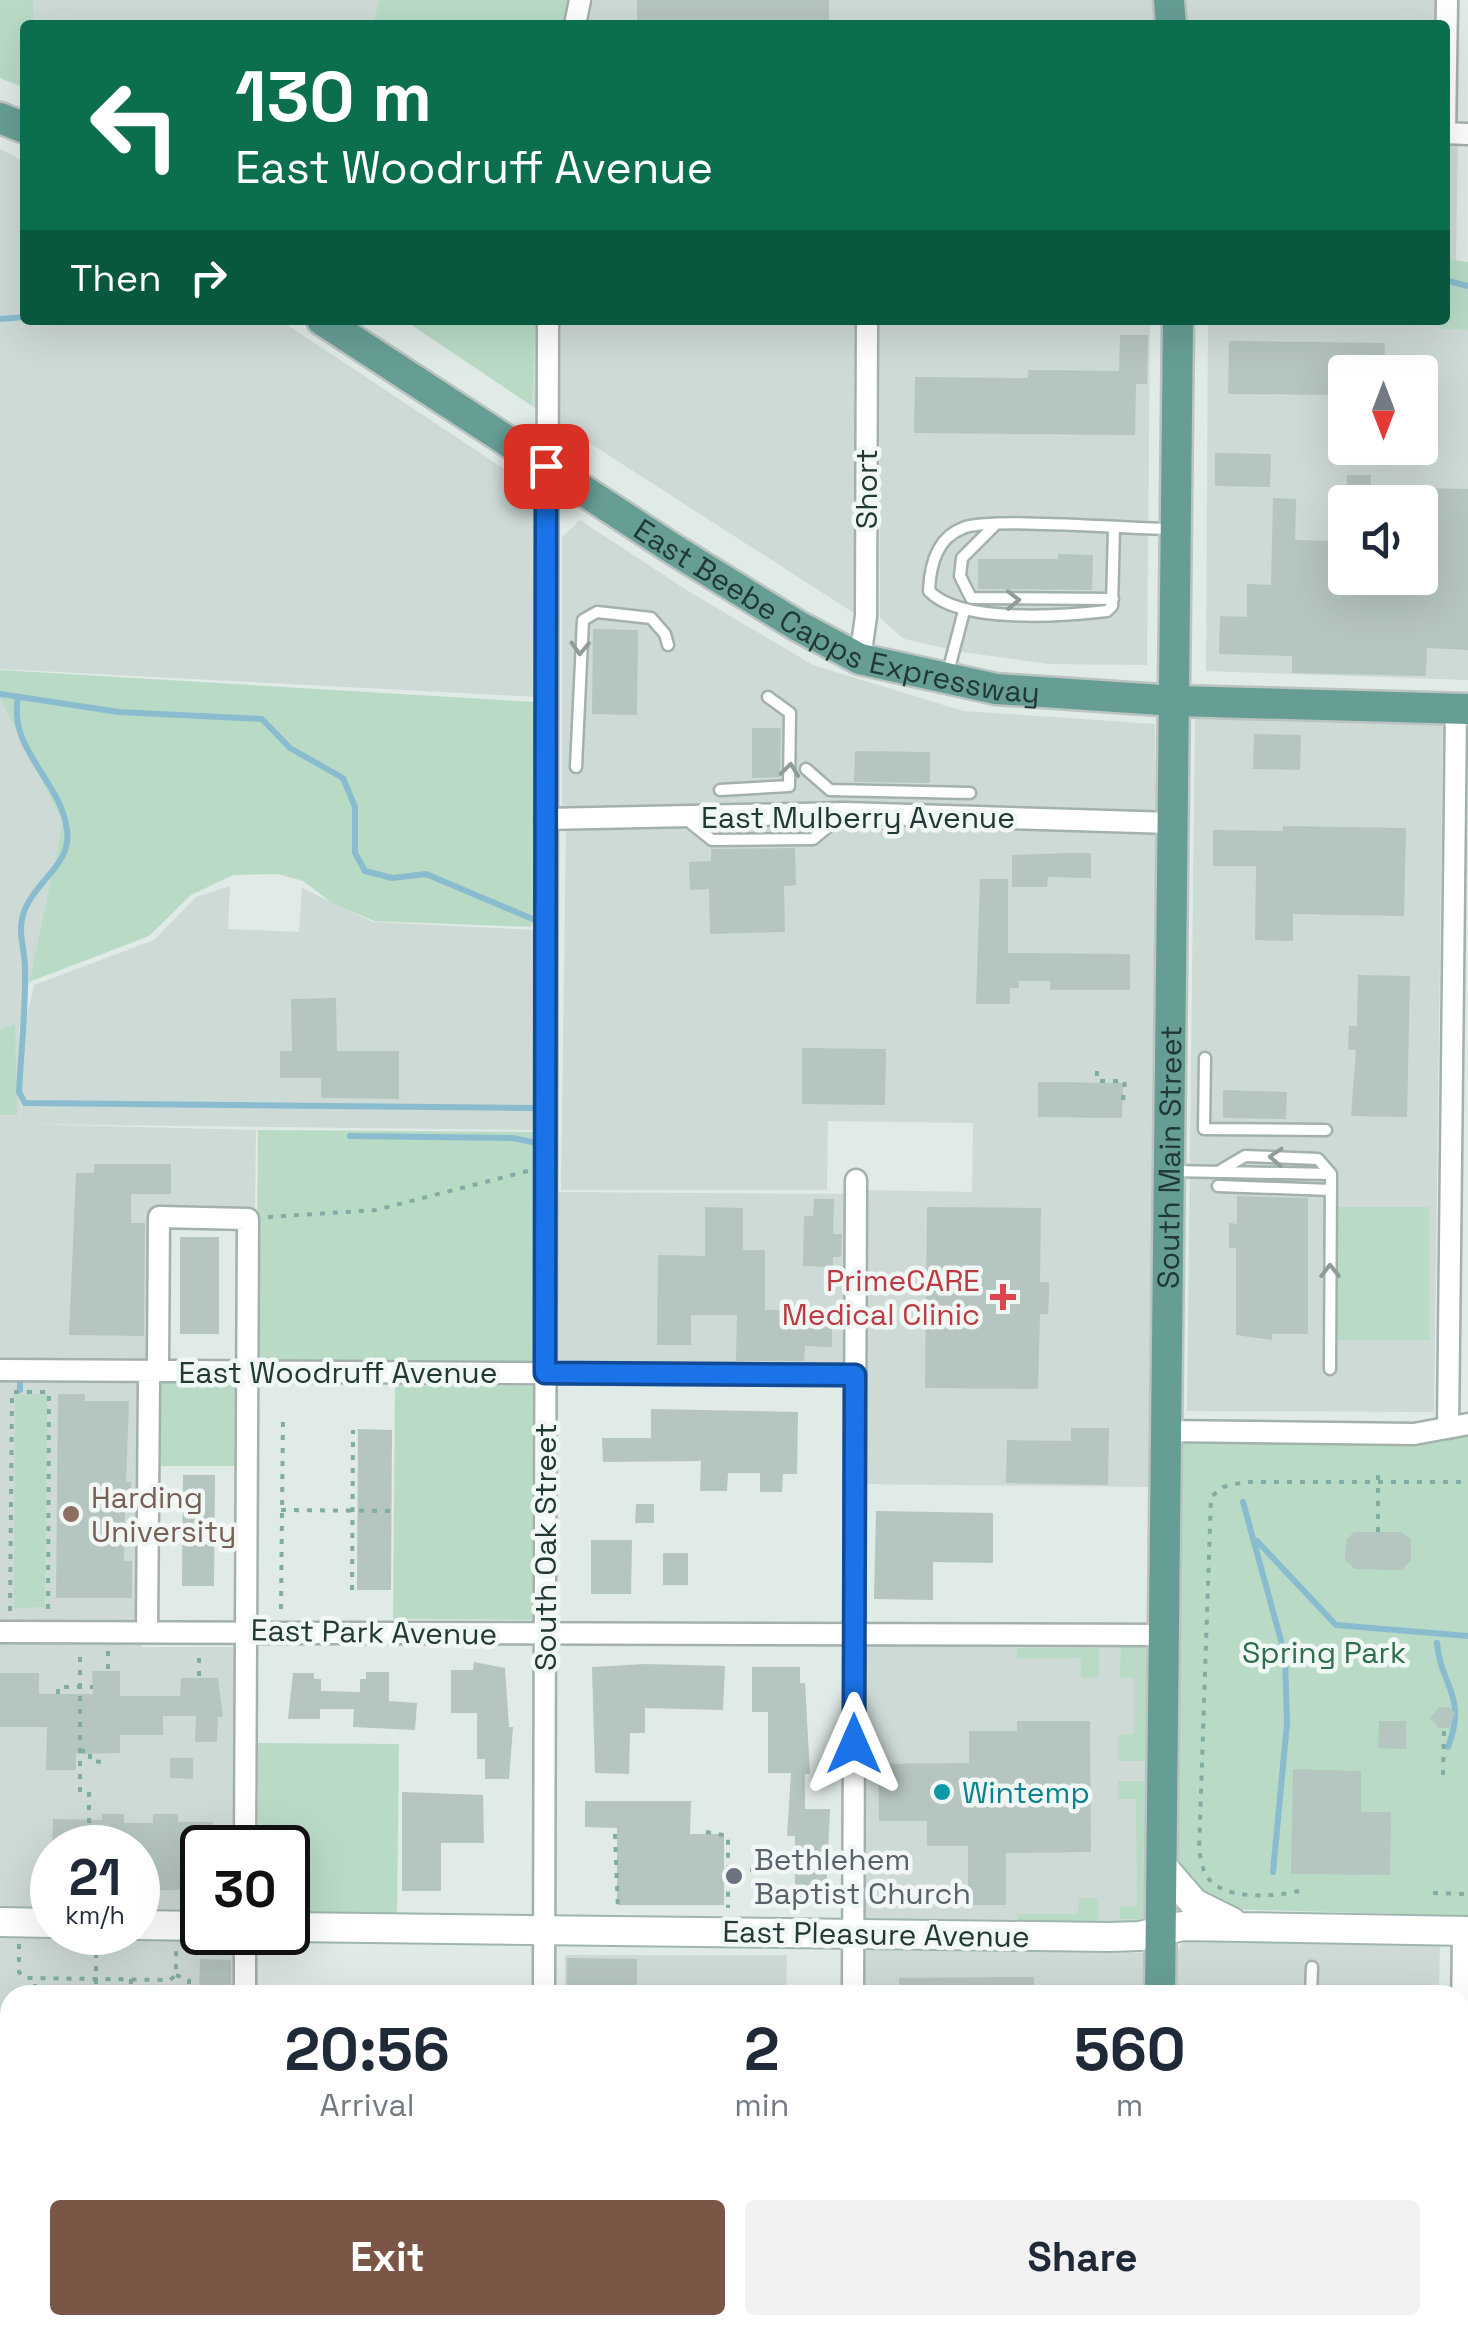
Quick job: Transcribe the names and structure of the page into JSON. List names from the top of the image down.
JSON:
{
  "streets": {
    "main road": ["East Beebe Capps Expressway", "South Main Street"],
    "street": [
      "Short",
      "East Mulberry Avenue",
      "East Woodruff Avenue",
      "South Oak Street",
      "East Park Avenue",
      "East Pleasure Avenue"
    ]
  },
  "crossings": [
    ["Short", "East Beebe Capps Expressway"],
    ["East Beebe Capps Expressway", "South Main Street"],
    ["East Beebe Capps Expressway", "South Oak Street"],
    ["East Mulberry Avenue", "South Main Street"],
    ["East Mulberry Avenue", "South Oak Street"],
    ["South Main Street", "East Park Avenue"],
    ["South Main Street", "East Pleasure Avenue"],
    ["East Woodruff Avenue", "South Oak Street"],
    ["South Oak Street", "East Park Avenue"],
    ["South Oak Street", "East Pleasure Avenue"]
  ],
  "parks": ["Spring Park"],
  "places": {
    "health": ["PrimeCARE Medical Clinic"],
    "other": ["Harding University", "Wintemp", "Bethlehem Baptist Church"]
  },
  "north": "bottom",
  "page": {
    "turn": ["130 m", "East Woodruff Avenue"],
    "then": "Then",
    "speed": "21 km/h",
    "limit": "30",
    "eta": [
      "20:56",
      "Arrival",
      "2",
      "min",
      "560",
      "m"
    ],
    "buttons": ["Exit", "Share"]
  }
}
